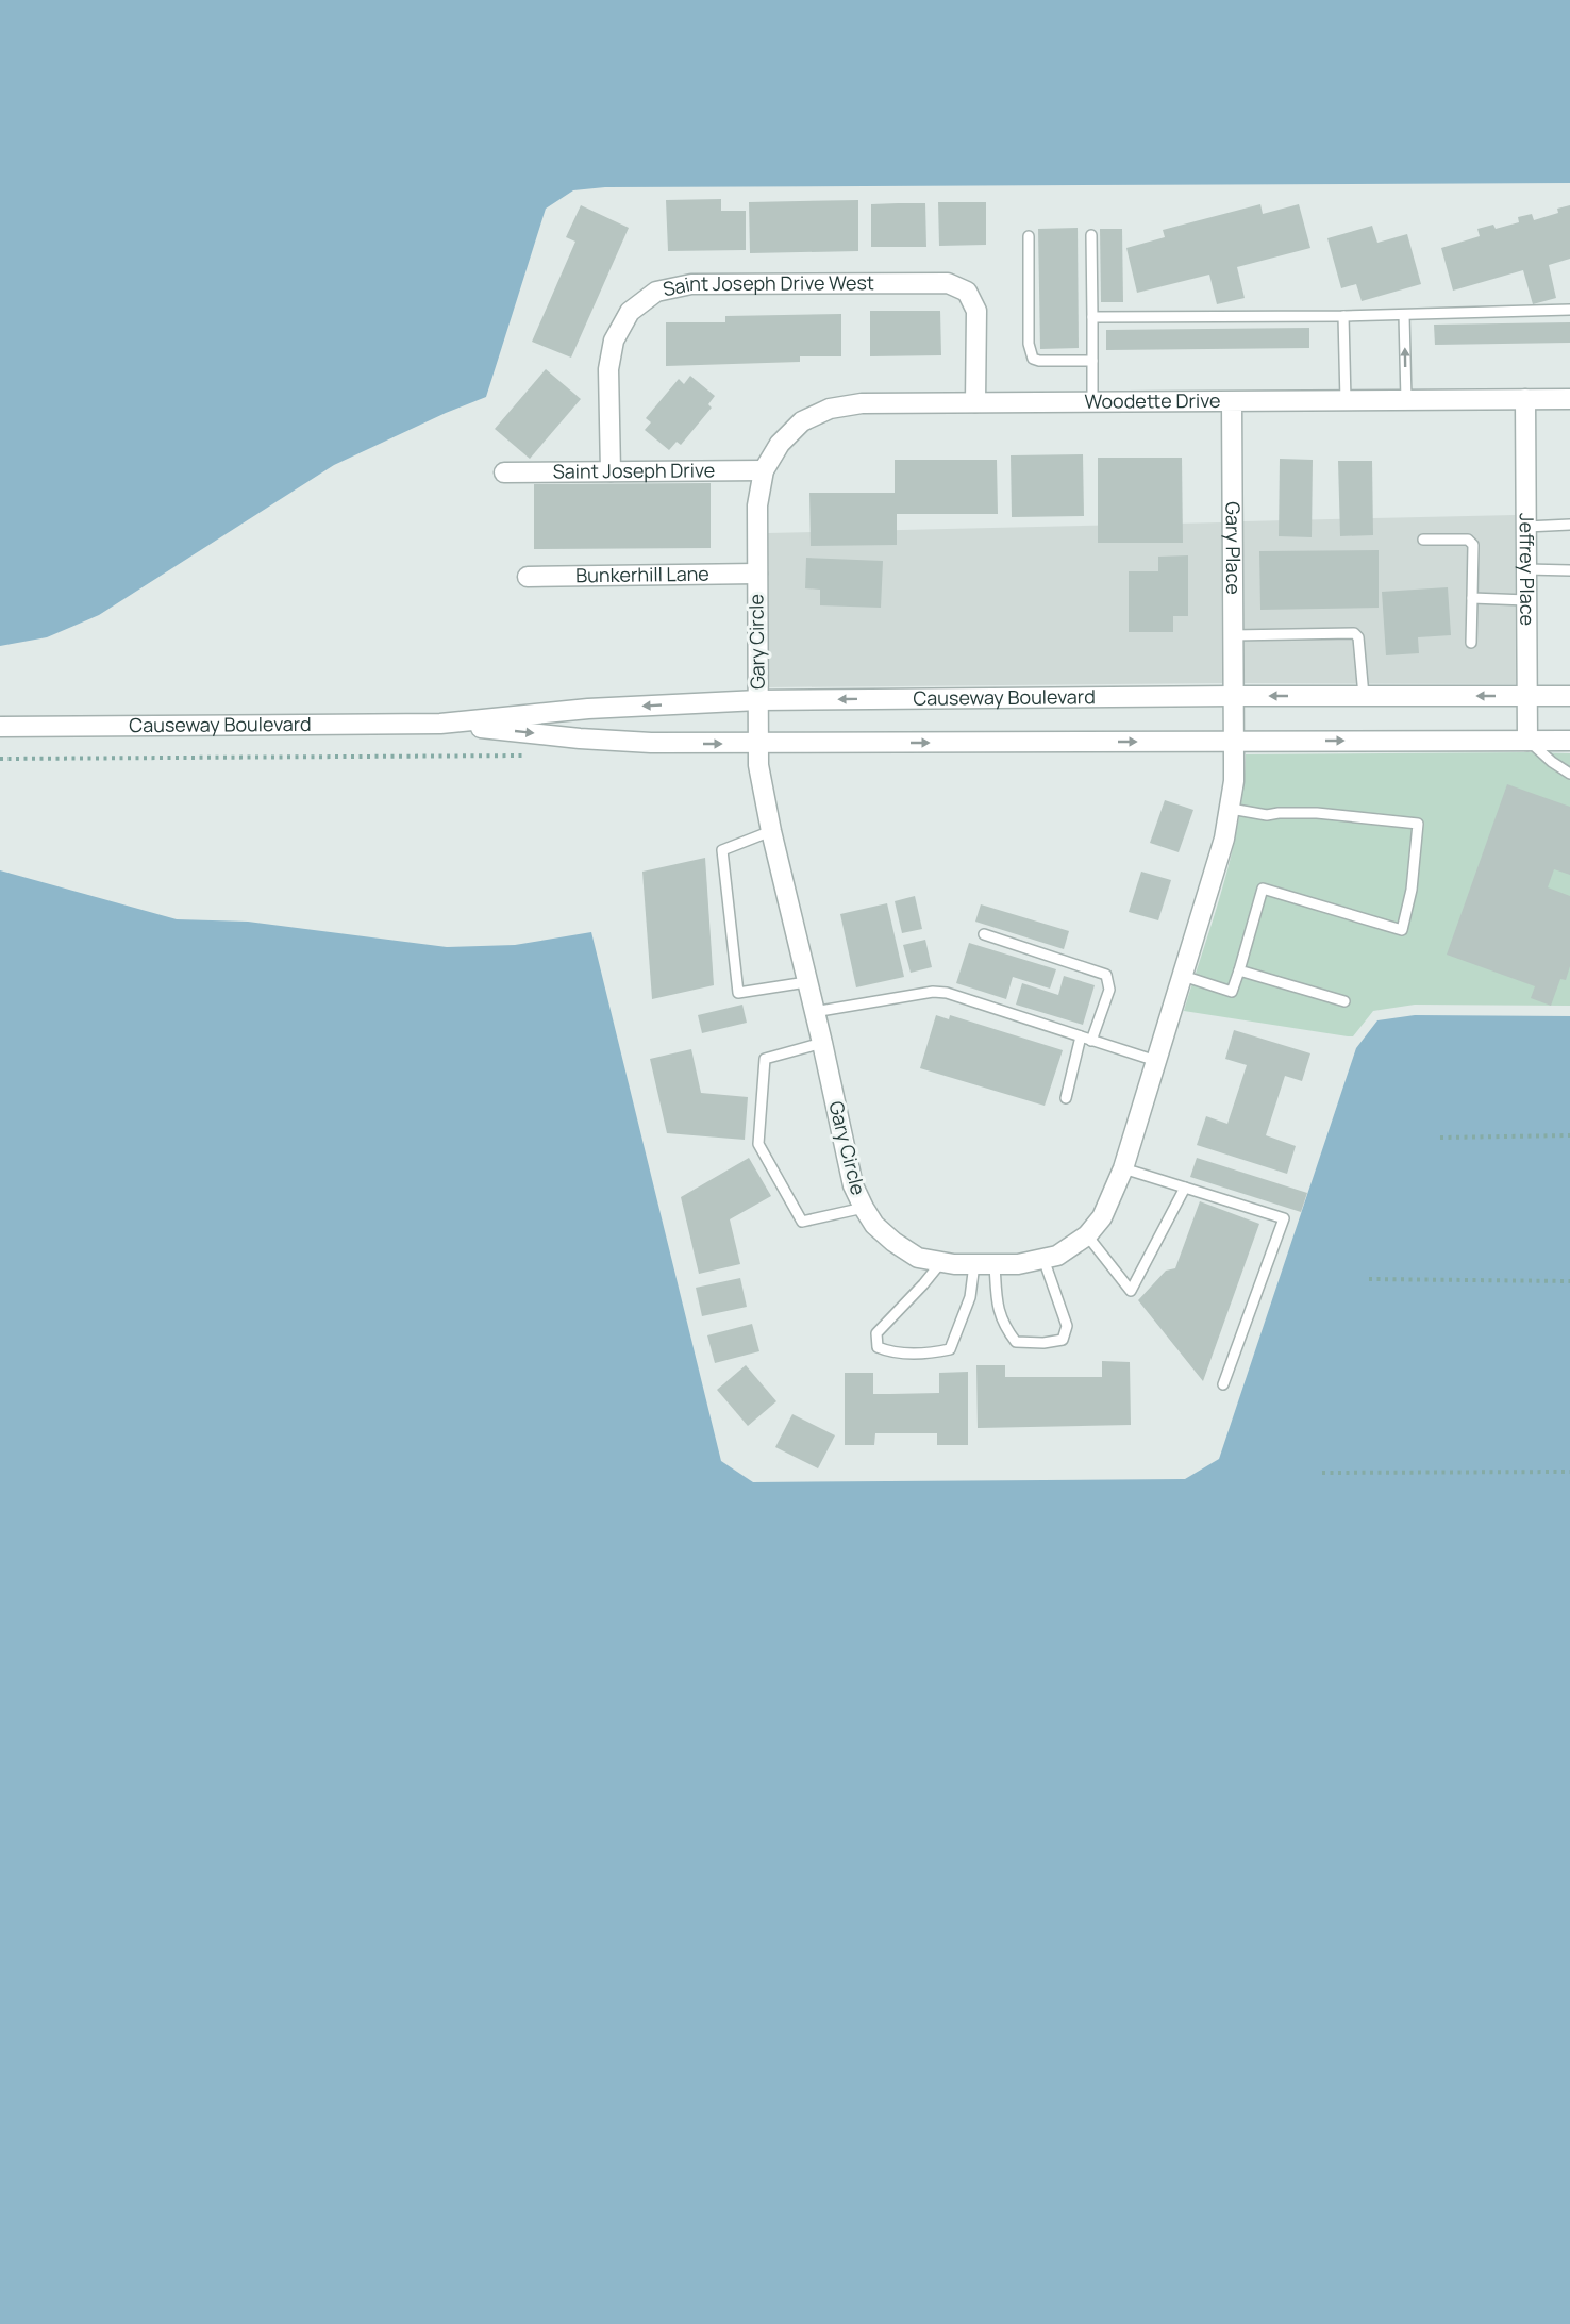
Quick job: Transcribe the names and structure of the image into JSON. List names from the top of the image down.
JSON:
{
  "streets": {
    "street": [
      "Saint Joseph Drive West",
      "Woodette Drive",
      "Saint Joseph Drive",
      "Gary Place",
      "Jeffrey Place",
      "Bunkerhill Lane",
      "Gary Circle",
      "Causeway Boulevard"
    ]
  },
  "crossings": [
    ["Saint Joseph Drive West", "Woodette Drive"],
    ["Saint Joseph Drive West", "Saint Joseph Drive"],
    ["Woodette Drive", "Saint Joseph Drive"],
    ["Woodette Drive", "Gary Place"],
    ["Woodette Drive", "Jeffrey Place"],
    ["Woodette Drive", "Gary Circle"],
    ["Saint Joseph Drive", "Gary Circle"],
    ["Gary Place", "Gary Circle"],
    ["Gary Place", "Causeway Boulevard"],
    ["Jeffrey Place", "Causeway Boulevard"],
    ["Bunkerhill Lane", "Gary Circle"],
    ["Gary Circle", "Causeway Boulevard"]
  ]
}
